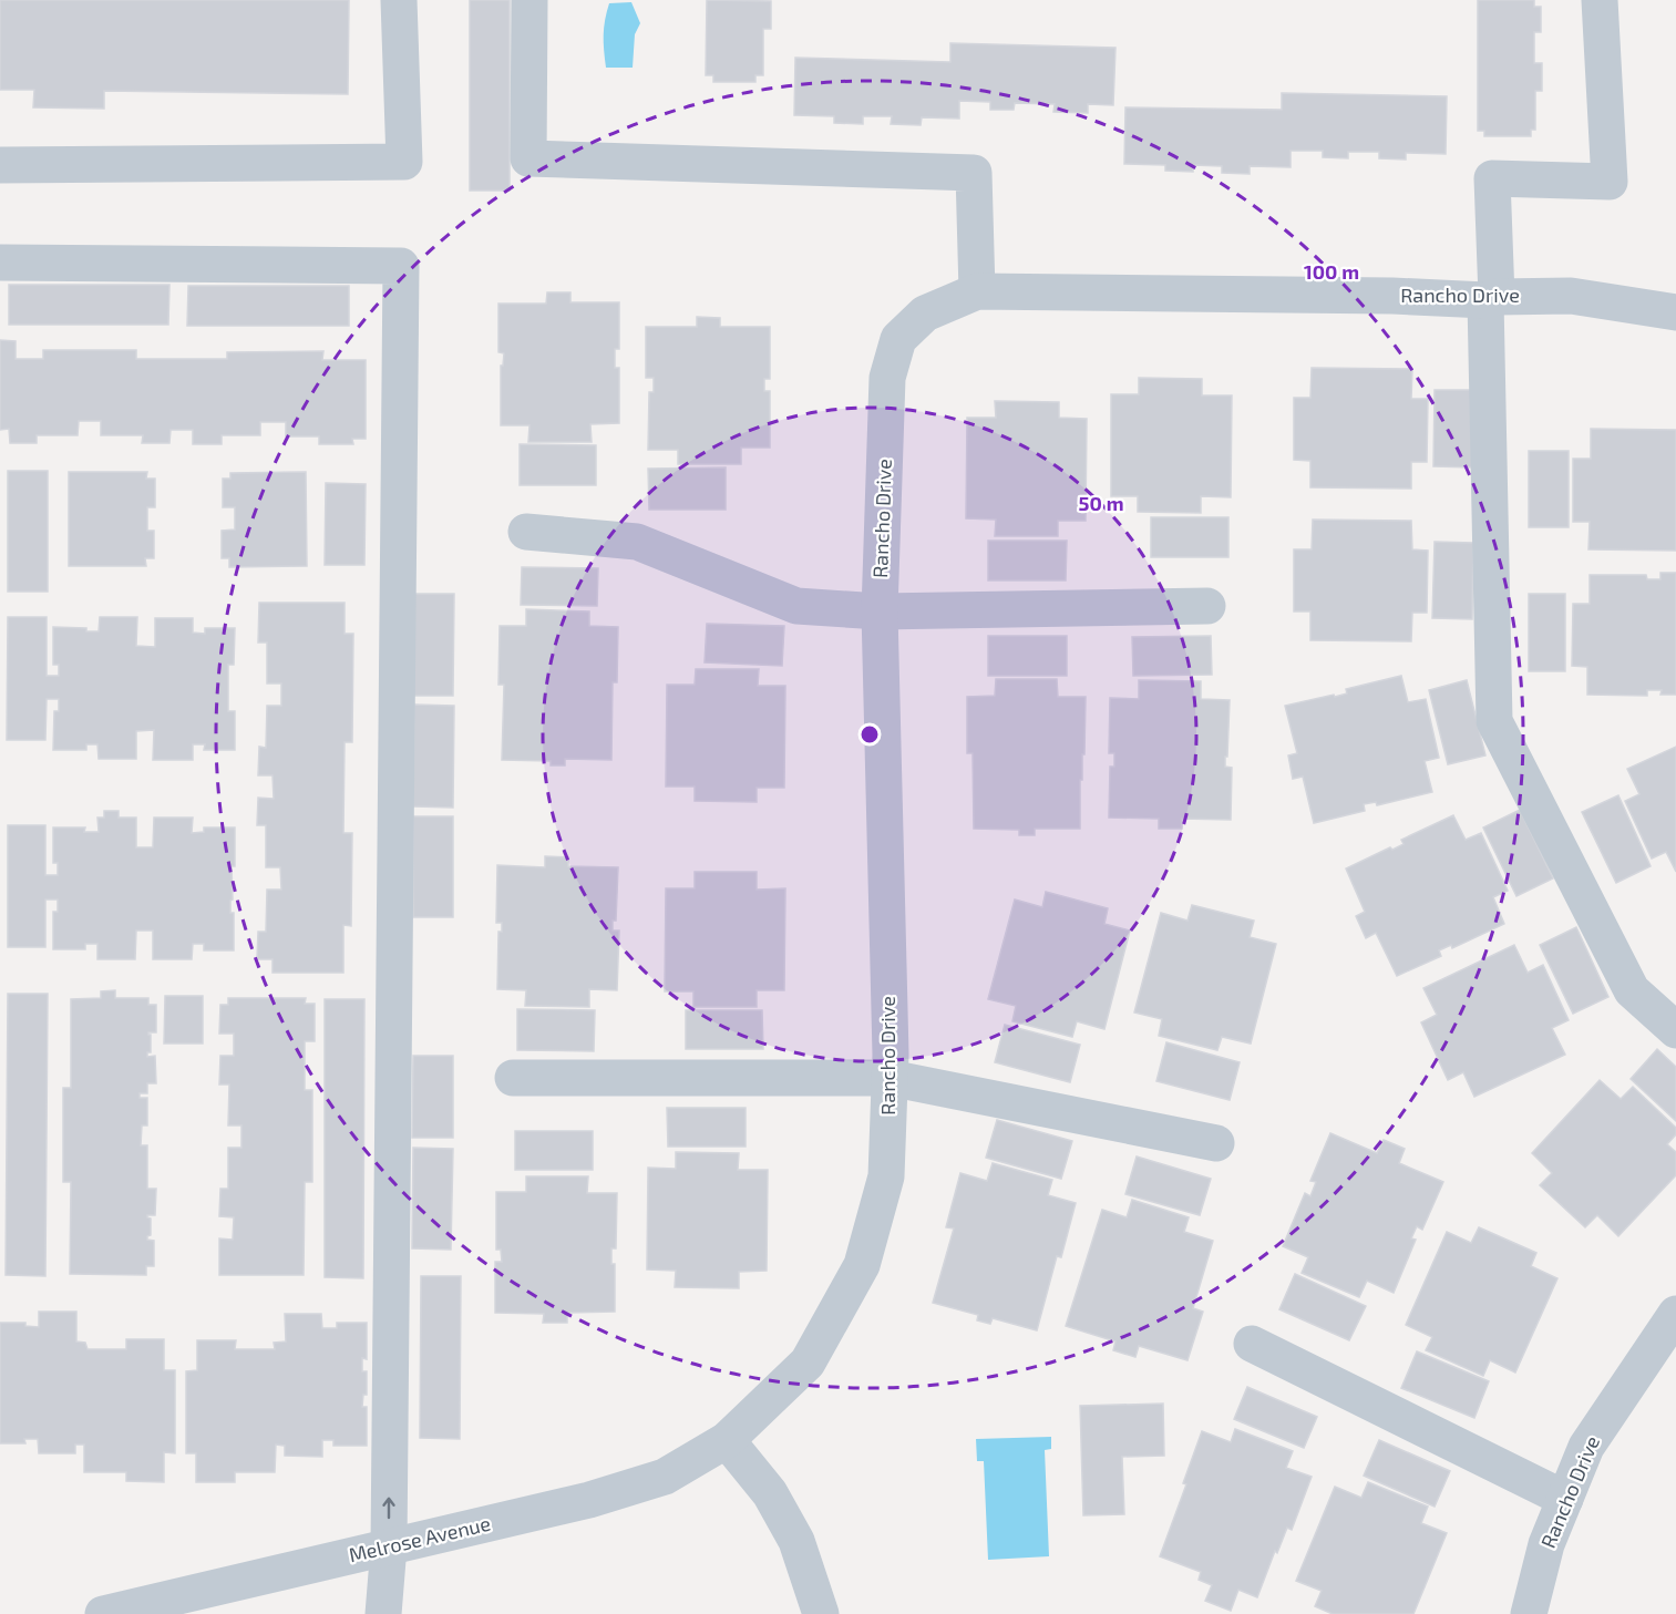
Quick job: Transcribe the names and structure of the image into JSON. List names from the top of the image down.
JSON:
{
  "streets": {
    "street": ["Rancho Drive", "Melrose Avenue"]
  },
  "crossings": [
    ["Rancho Drive", "Melrose Avenue"]
  ],
  "rings": ["100 m", "50 m"]
}
